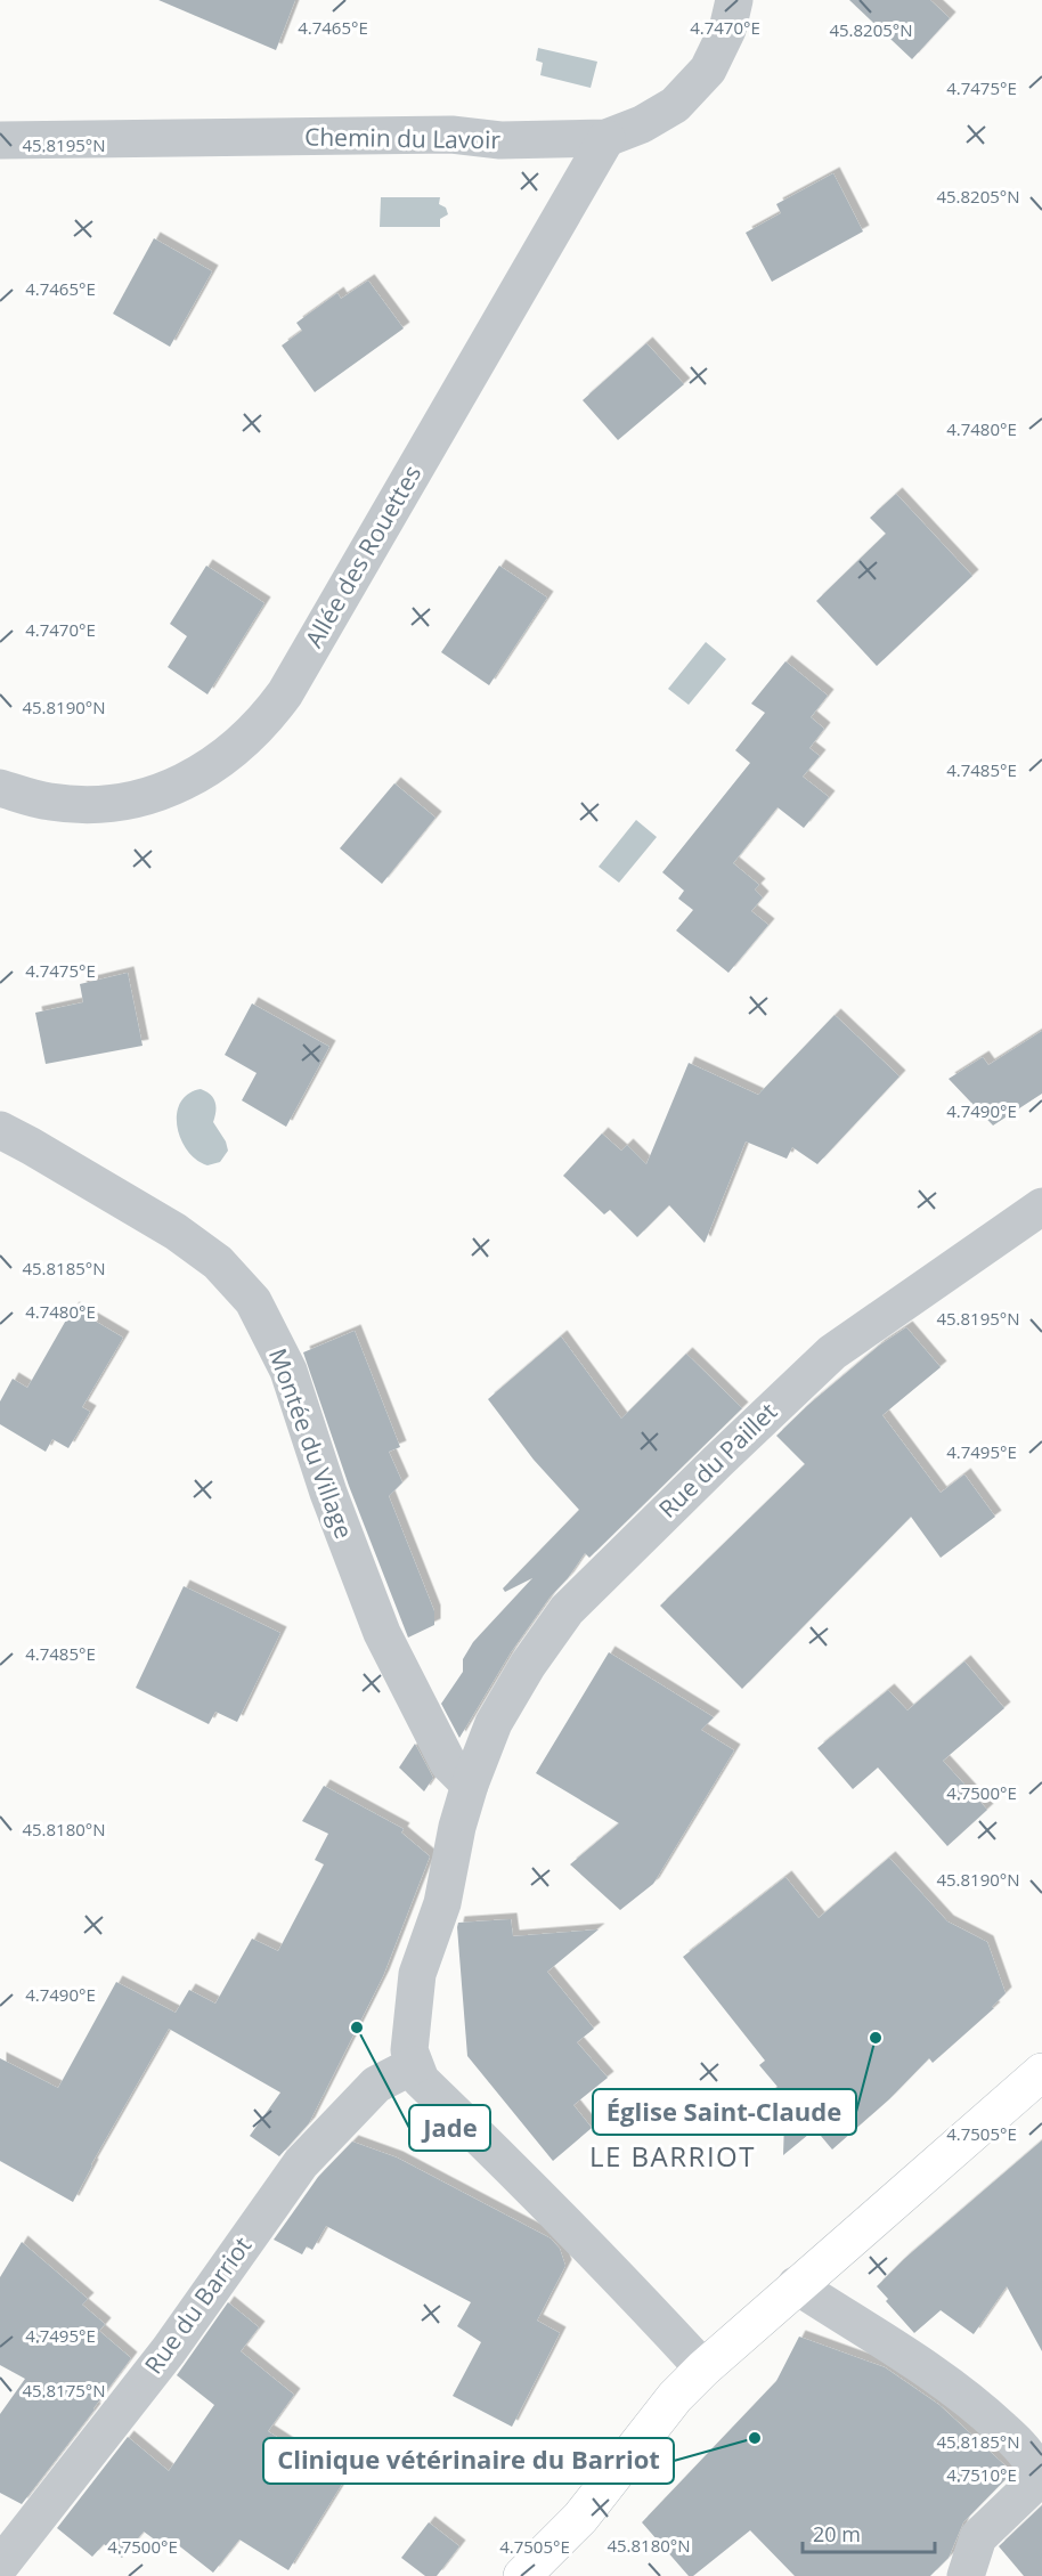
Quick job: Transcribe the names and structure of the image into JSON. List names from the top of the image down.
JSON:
{
  "streets": {
    "street": [
      "Chemin du Lavoir",
      "Allée des Rouettes",
      "Montée du Village",
      "Rue du Paillet",
      "Rue du Barriot"
    ]
  },
  "crossings": [
    ["Chemin du Lavoir", "Allée des Rouettes"],
    ["Montée du Village", "Rue du Paillet"],
    ["Rue du Paillet", "Rue du Barriot"]
  ],
  "districts": ["LE BARRIOT"],
  "places": ["Jade", "Église Saint-Claude", "Clinique vétérinaire du Barriot"],
  "scale_bar": "20 m",
  "coordinates": [
    "4.7465°E",
    "4.7470°E",
    "45.8205°N",
    "4.7475°E",
    "45.8195°N",
    "4.7480°E",
    "45.8190°N",
    "4.7485°E",
    "4.7490°E",
    "45.8185°N",
    "4.7495°E",
    "4.7500°E",
    "45.8180°N",
    "4.7505°E",
    "45.8175°N",
    "4.7510°E"
  ]
}
